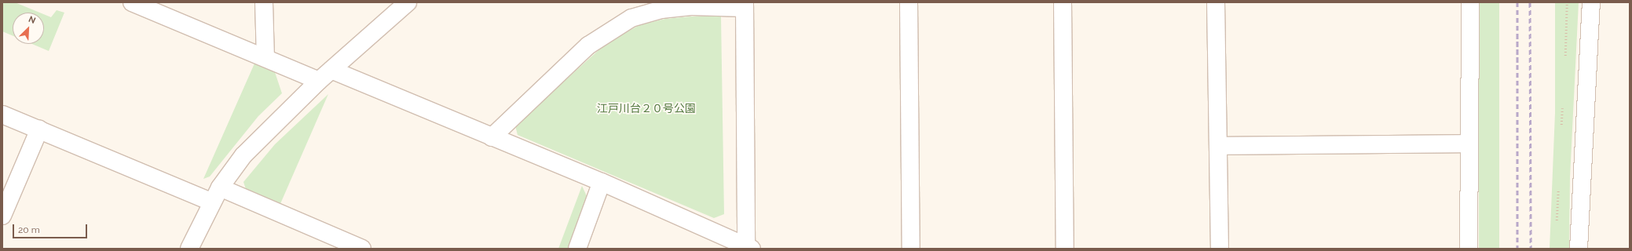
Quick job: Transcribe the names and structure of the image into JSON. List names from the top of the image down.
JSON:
{
  "parks": ["江戸川台２０号公園"],
  "scale_bar": "20 m",
  "north": "top right"
}
